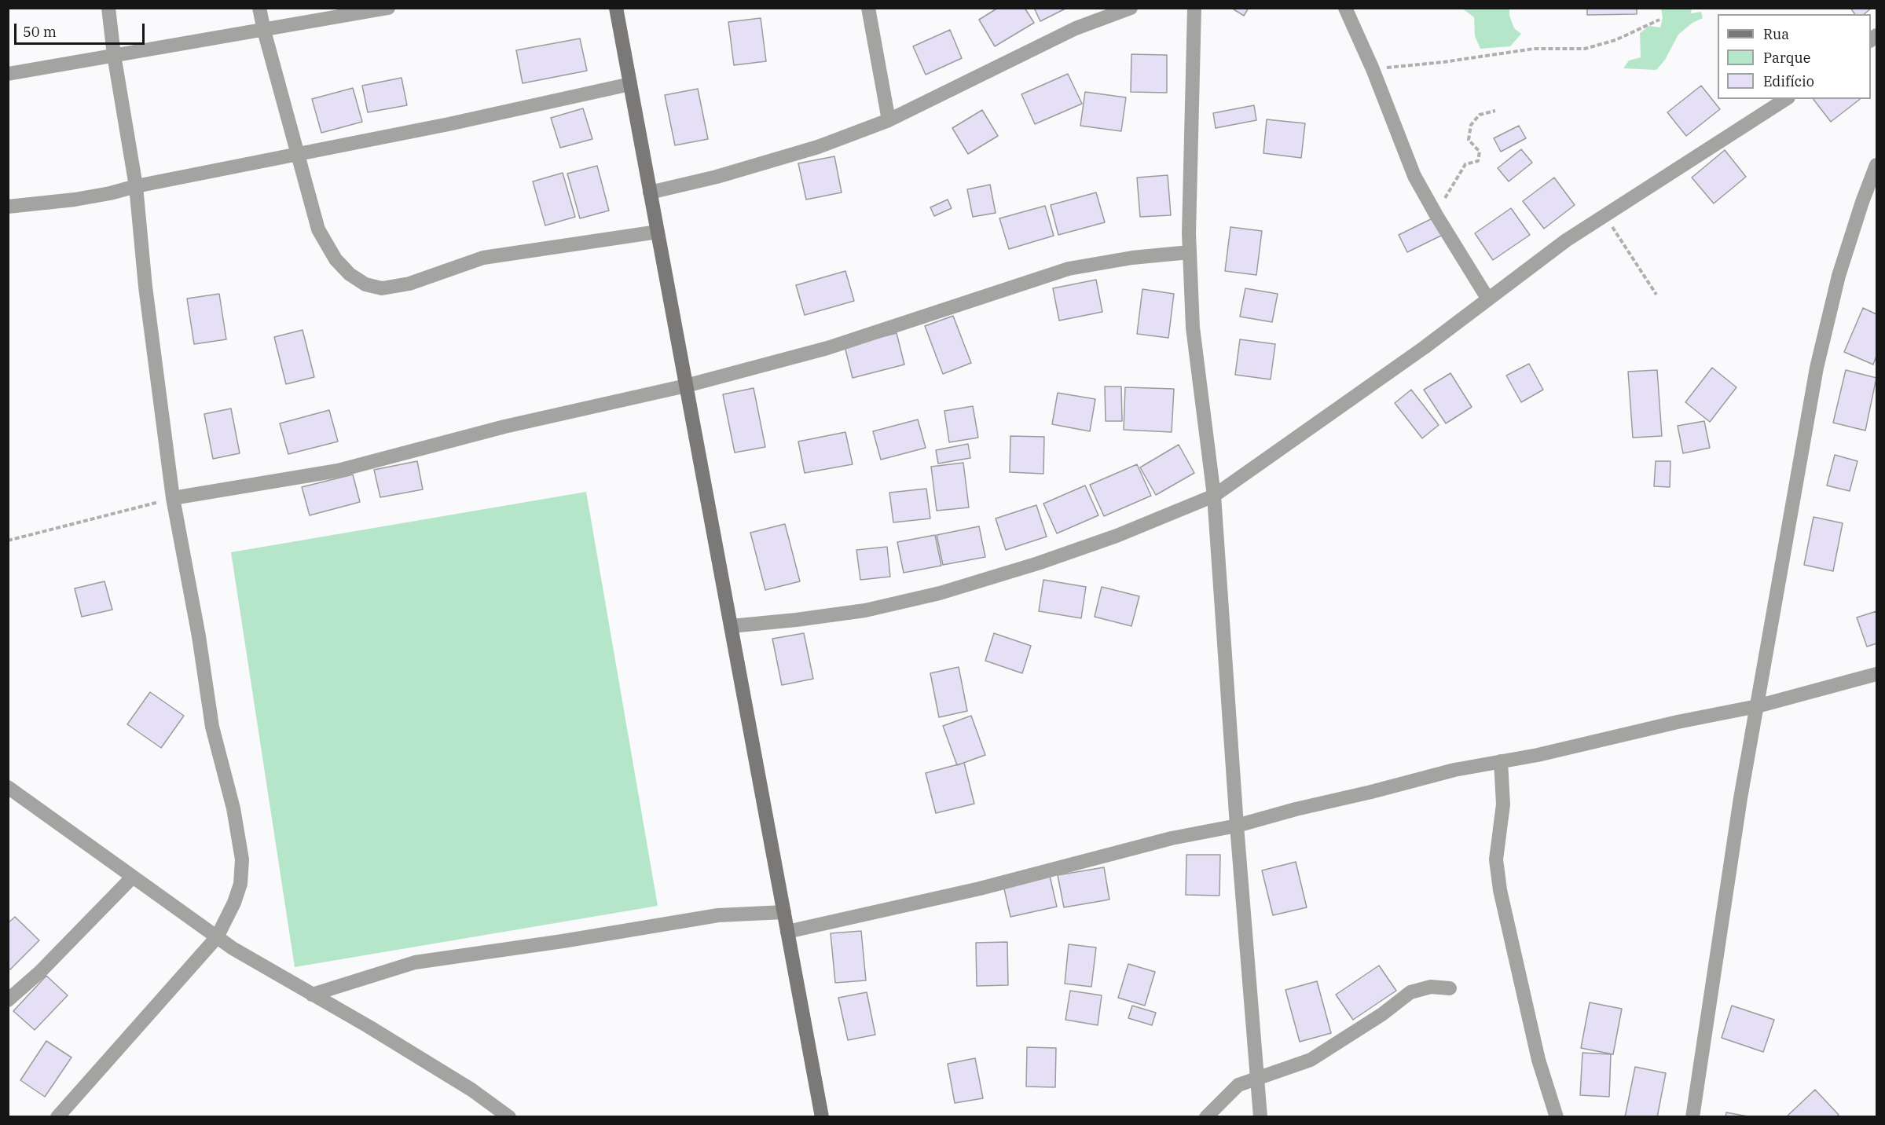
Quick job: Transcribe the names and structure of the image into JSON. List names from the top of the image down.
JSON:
{
  "legend": ["Rua", "Parque", "Edifício"],
  "scale_bar": "50 m"
}
